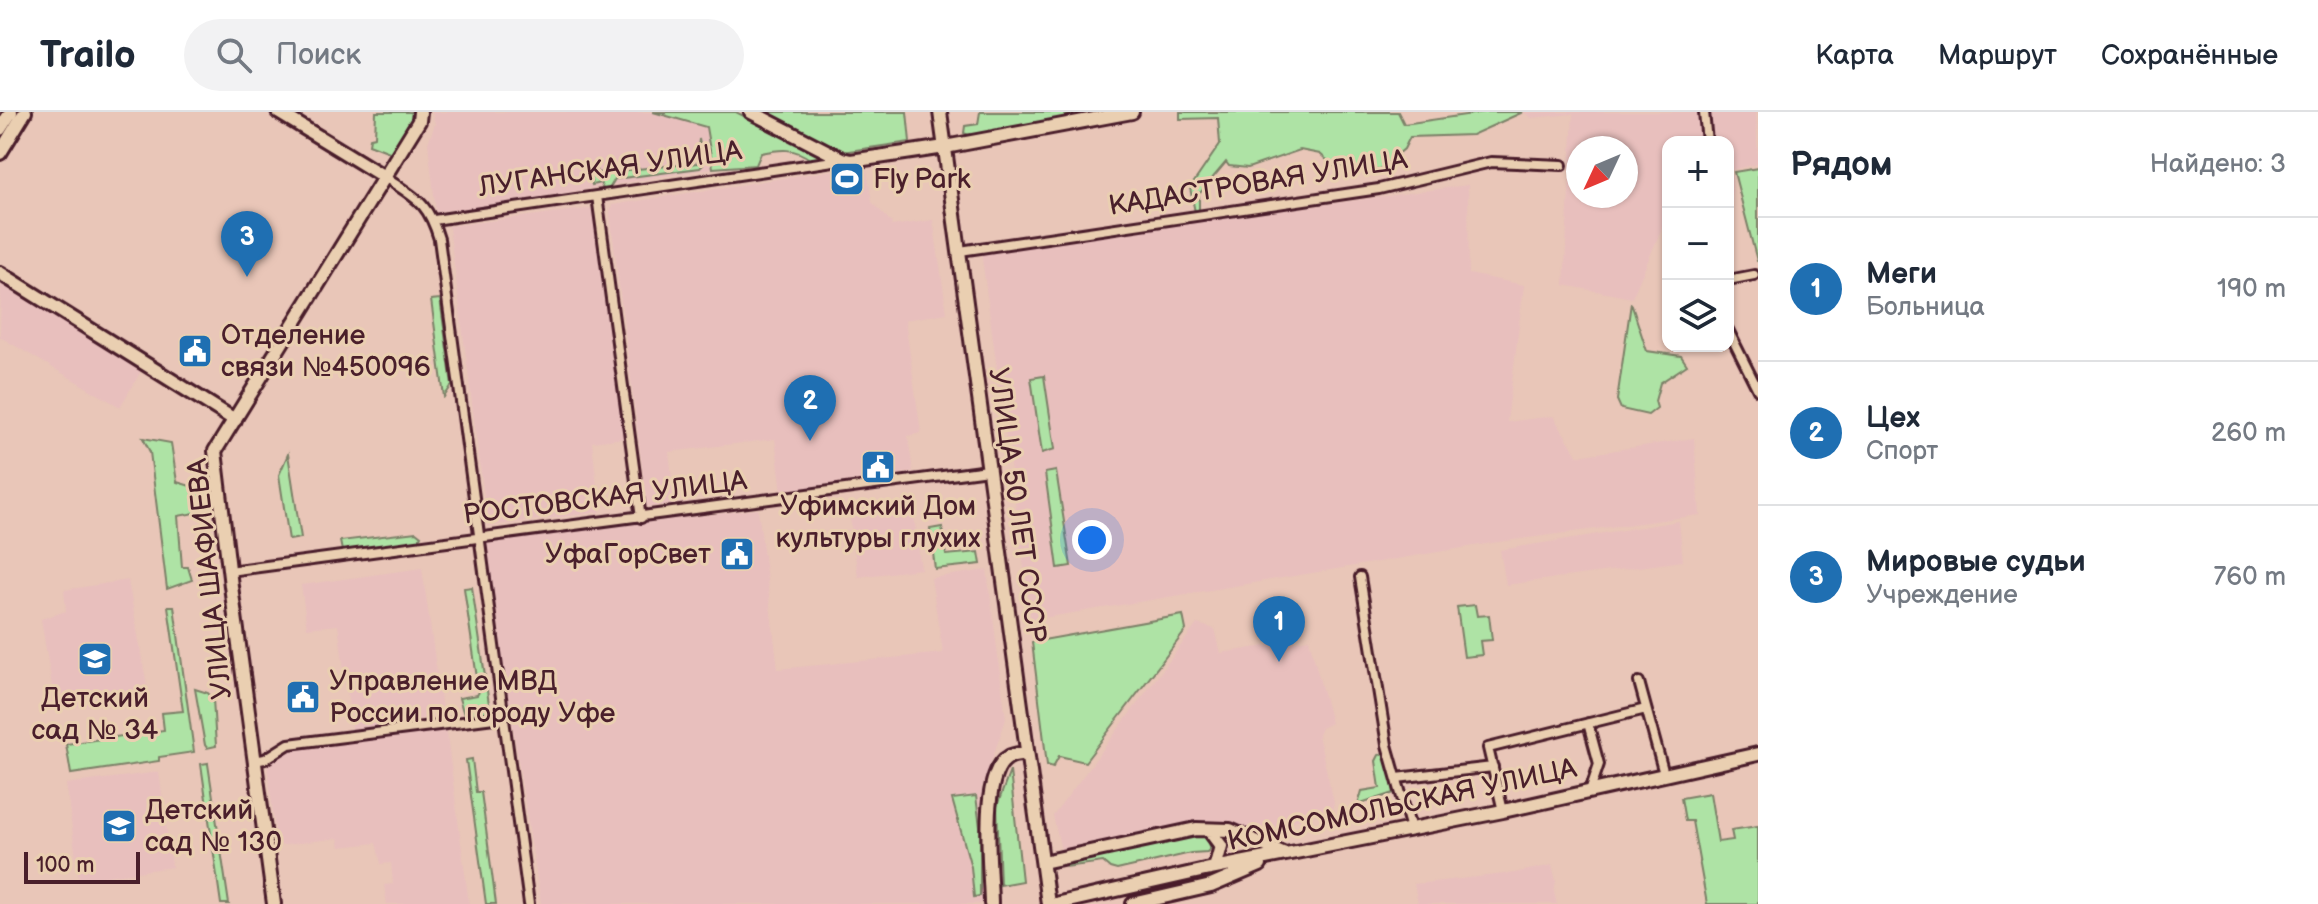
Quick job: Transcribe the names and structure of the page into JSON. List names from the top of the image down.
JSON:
{
  "streets": {
    "main road": ["УЛИЦА 50 ЛЕТ СССР", "УЛИЦА ШАФИЕВА", "КОМСОМОЛЬСКАЯ УЛИЦА"],
    "street": ["ЛУГАНСКАЯ УЛИЦА", "КАДАСТРОВАЯ УЛИЦА", "РОСТОВСКАЯ УЛИЦА"]
  },
  "crossings": [
    ["КАДАСТРОВАЯ УЛИЦА", "УЛИЦА 50 ЛЕТ СССР"],
    ["РОСТОВСКАЯ УЛИЦА", "УЛИЦА 50 ЛЕТ СССР"],
    ["РОСТОВСКАЯ УЛИЦА", "УЛИЦА ШАФИЕВА"]
  ],
  "places": {
    "sports": ["Fly Park"],
    "public building": [
      "Отделение связи №450096",
      "Уфимский Дом культуры глухих",
      "УфаГорСвет",
      "Управление МВД России по городу Уфе"
    ],
    "school or university": ["Детский сад № 34", "Детский сад № 130"]
  },
  "scale_bar": "100 m",
  "north": "bottom left",
  "page": {
    "header": "Trailo",
    "search": "Поиск",
    "nav": ["Карта", "Маршрут", "Сохранённые"],
    "heading": ["Рядом", "Найдено: 3"],
    "map_buttons": ["+", "−"],
    "pins": ["3", "2", "1"],
    "list": [
      {
        "mark": "1",
        "name": "Меги",
        "note": "Больница",
        "value": "190 m"
      },
      {
        "mark": "2",
        "name": "Цех",
        "note": "Спорт",
        "value": "260 m"
      },
      {
        "mark": "3",
        "name": "Мировые судьи",
        "note": "Учреждение",
        "value": "760 m"
      }
    ],
    "scale": "100 m"
  }
}
